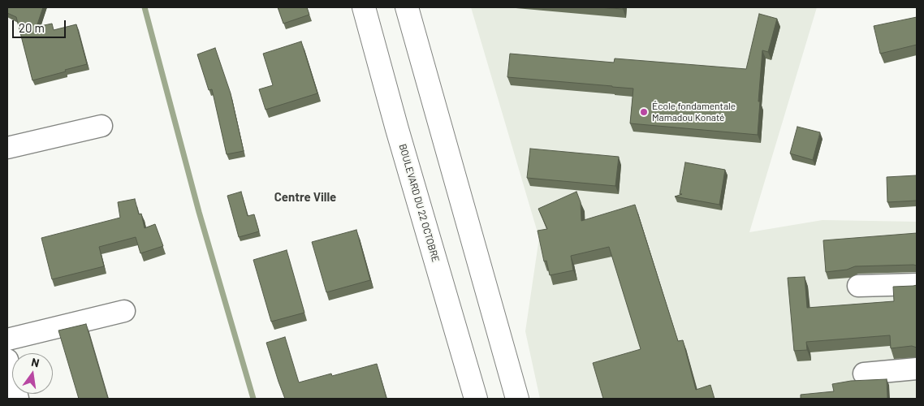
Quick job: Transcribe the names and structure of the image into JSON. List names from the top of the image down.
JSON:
{
  "streets": {
    "main road": ["BOULEVARD DU 22 OCTOBRE"]
  },
  "districts": ["Centre Ville"],
  "places": ["École fondamentale Mamadou Konaté"],
  "scale_bar": "20 m",
  "north": "top"
}
